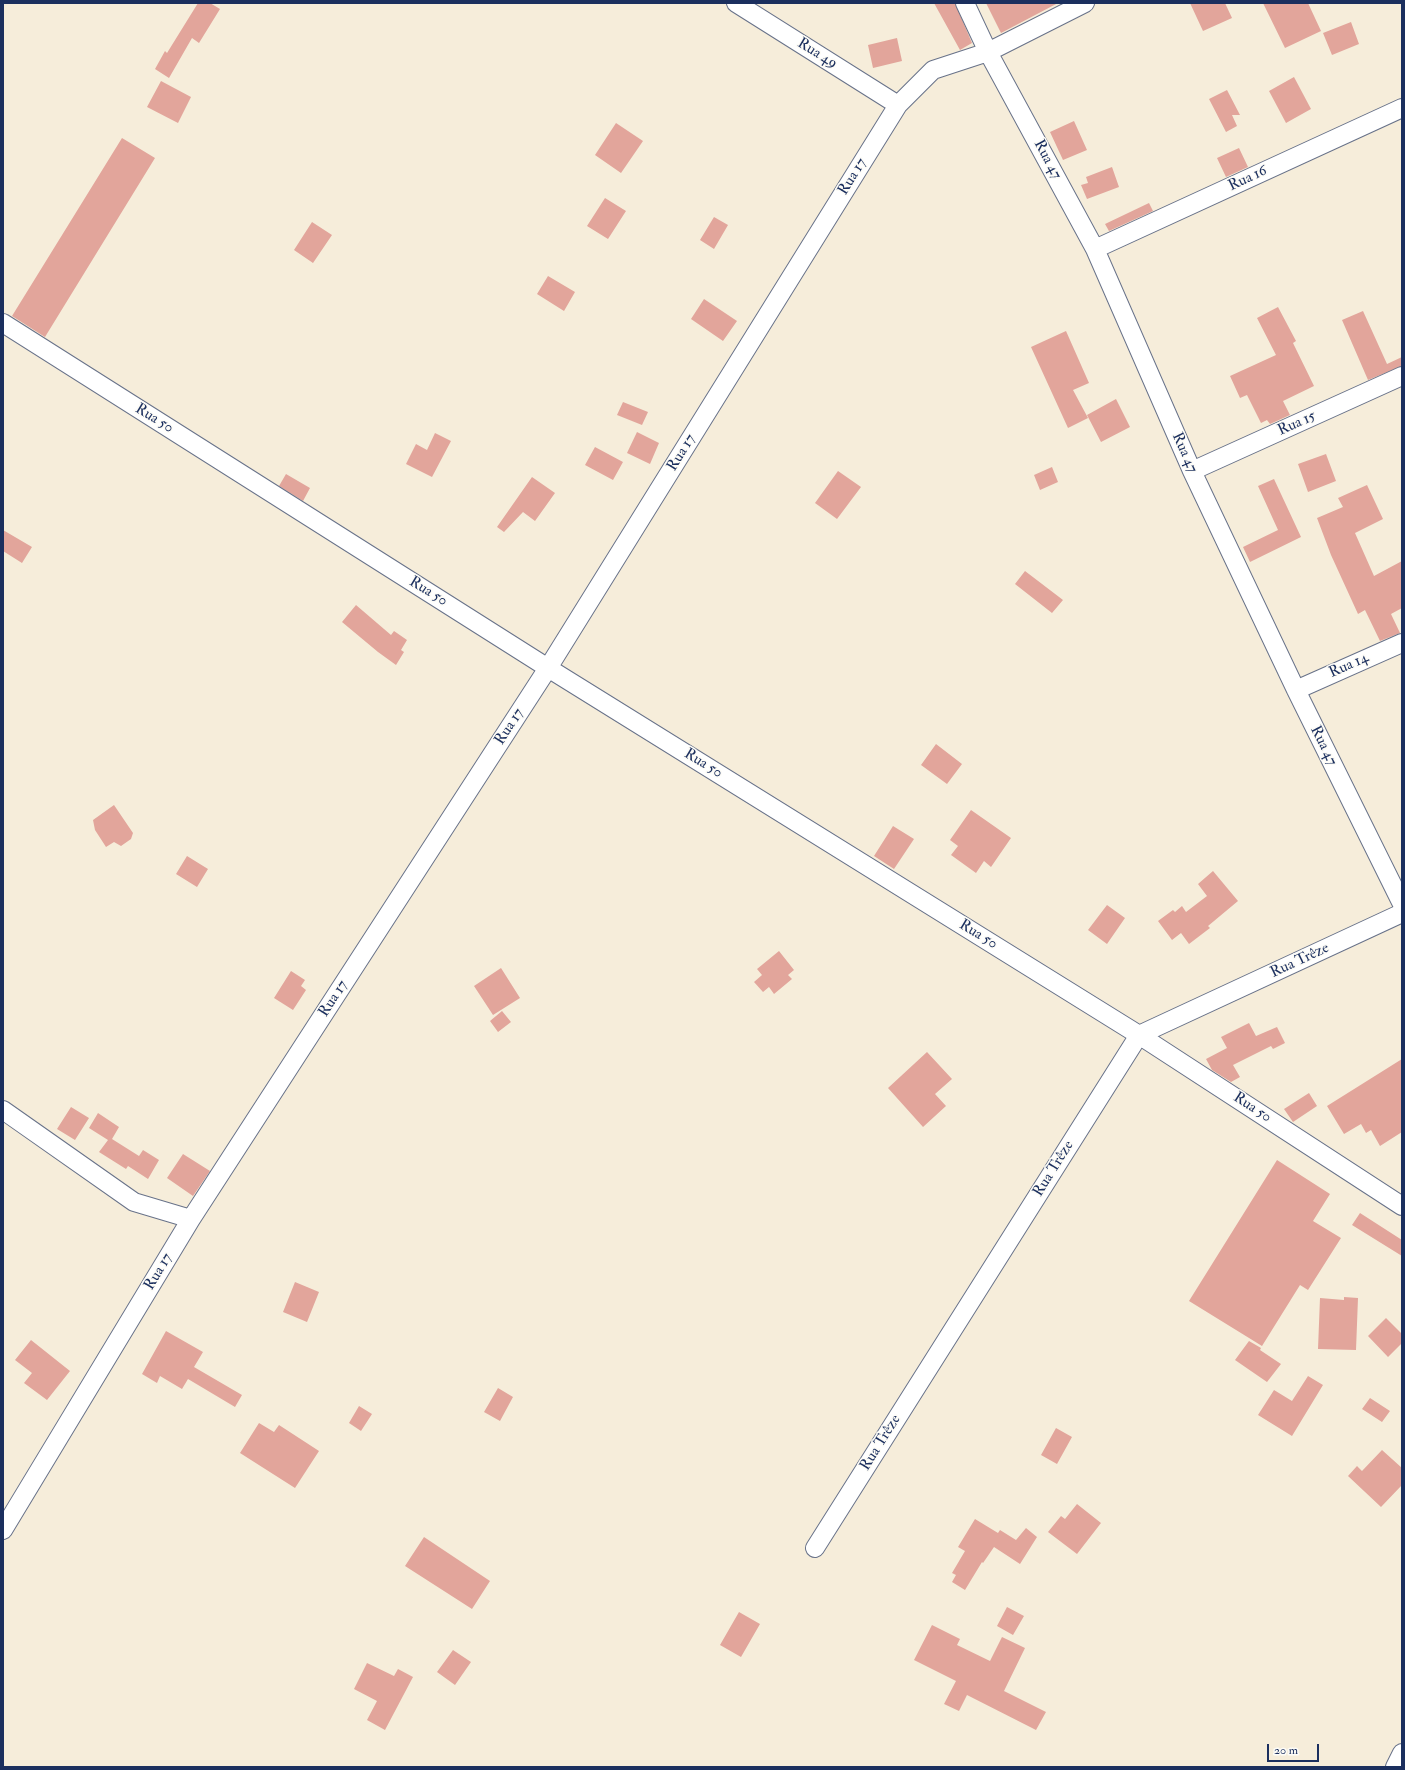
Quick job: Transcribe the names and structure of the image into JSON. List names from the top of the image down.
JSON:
{
  "streets": {
    "street": [
      "Rua 49",
      "Rua 47",
      "Rua 17",
      "Rua 16",
      "Rua 50",
      "Rua 15",
      "Rua 14",
      "Rua Trêze"
    ]
  },
  "crossings": [
    ["Rua 49", "Rua 17"],
    ["Rua 47", "Rua 17"],
    ["Rua 47", "Rua 16"],
    ["Rua 47", "Rua 15"],
    ["Rua 47", "Rua 14"],
    ["Rua 17", "Rua 50"],
    ["Rua 50", "Rua Trêze"]
  ],
  "scale_bar": "20 m"
}
